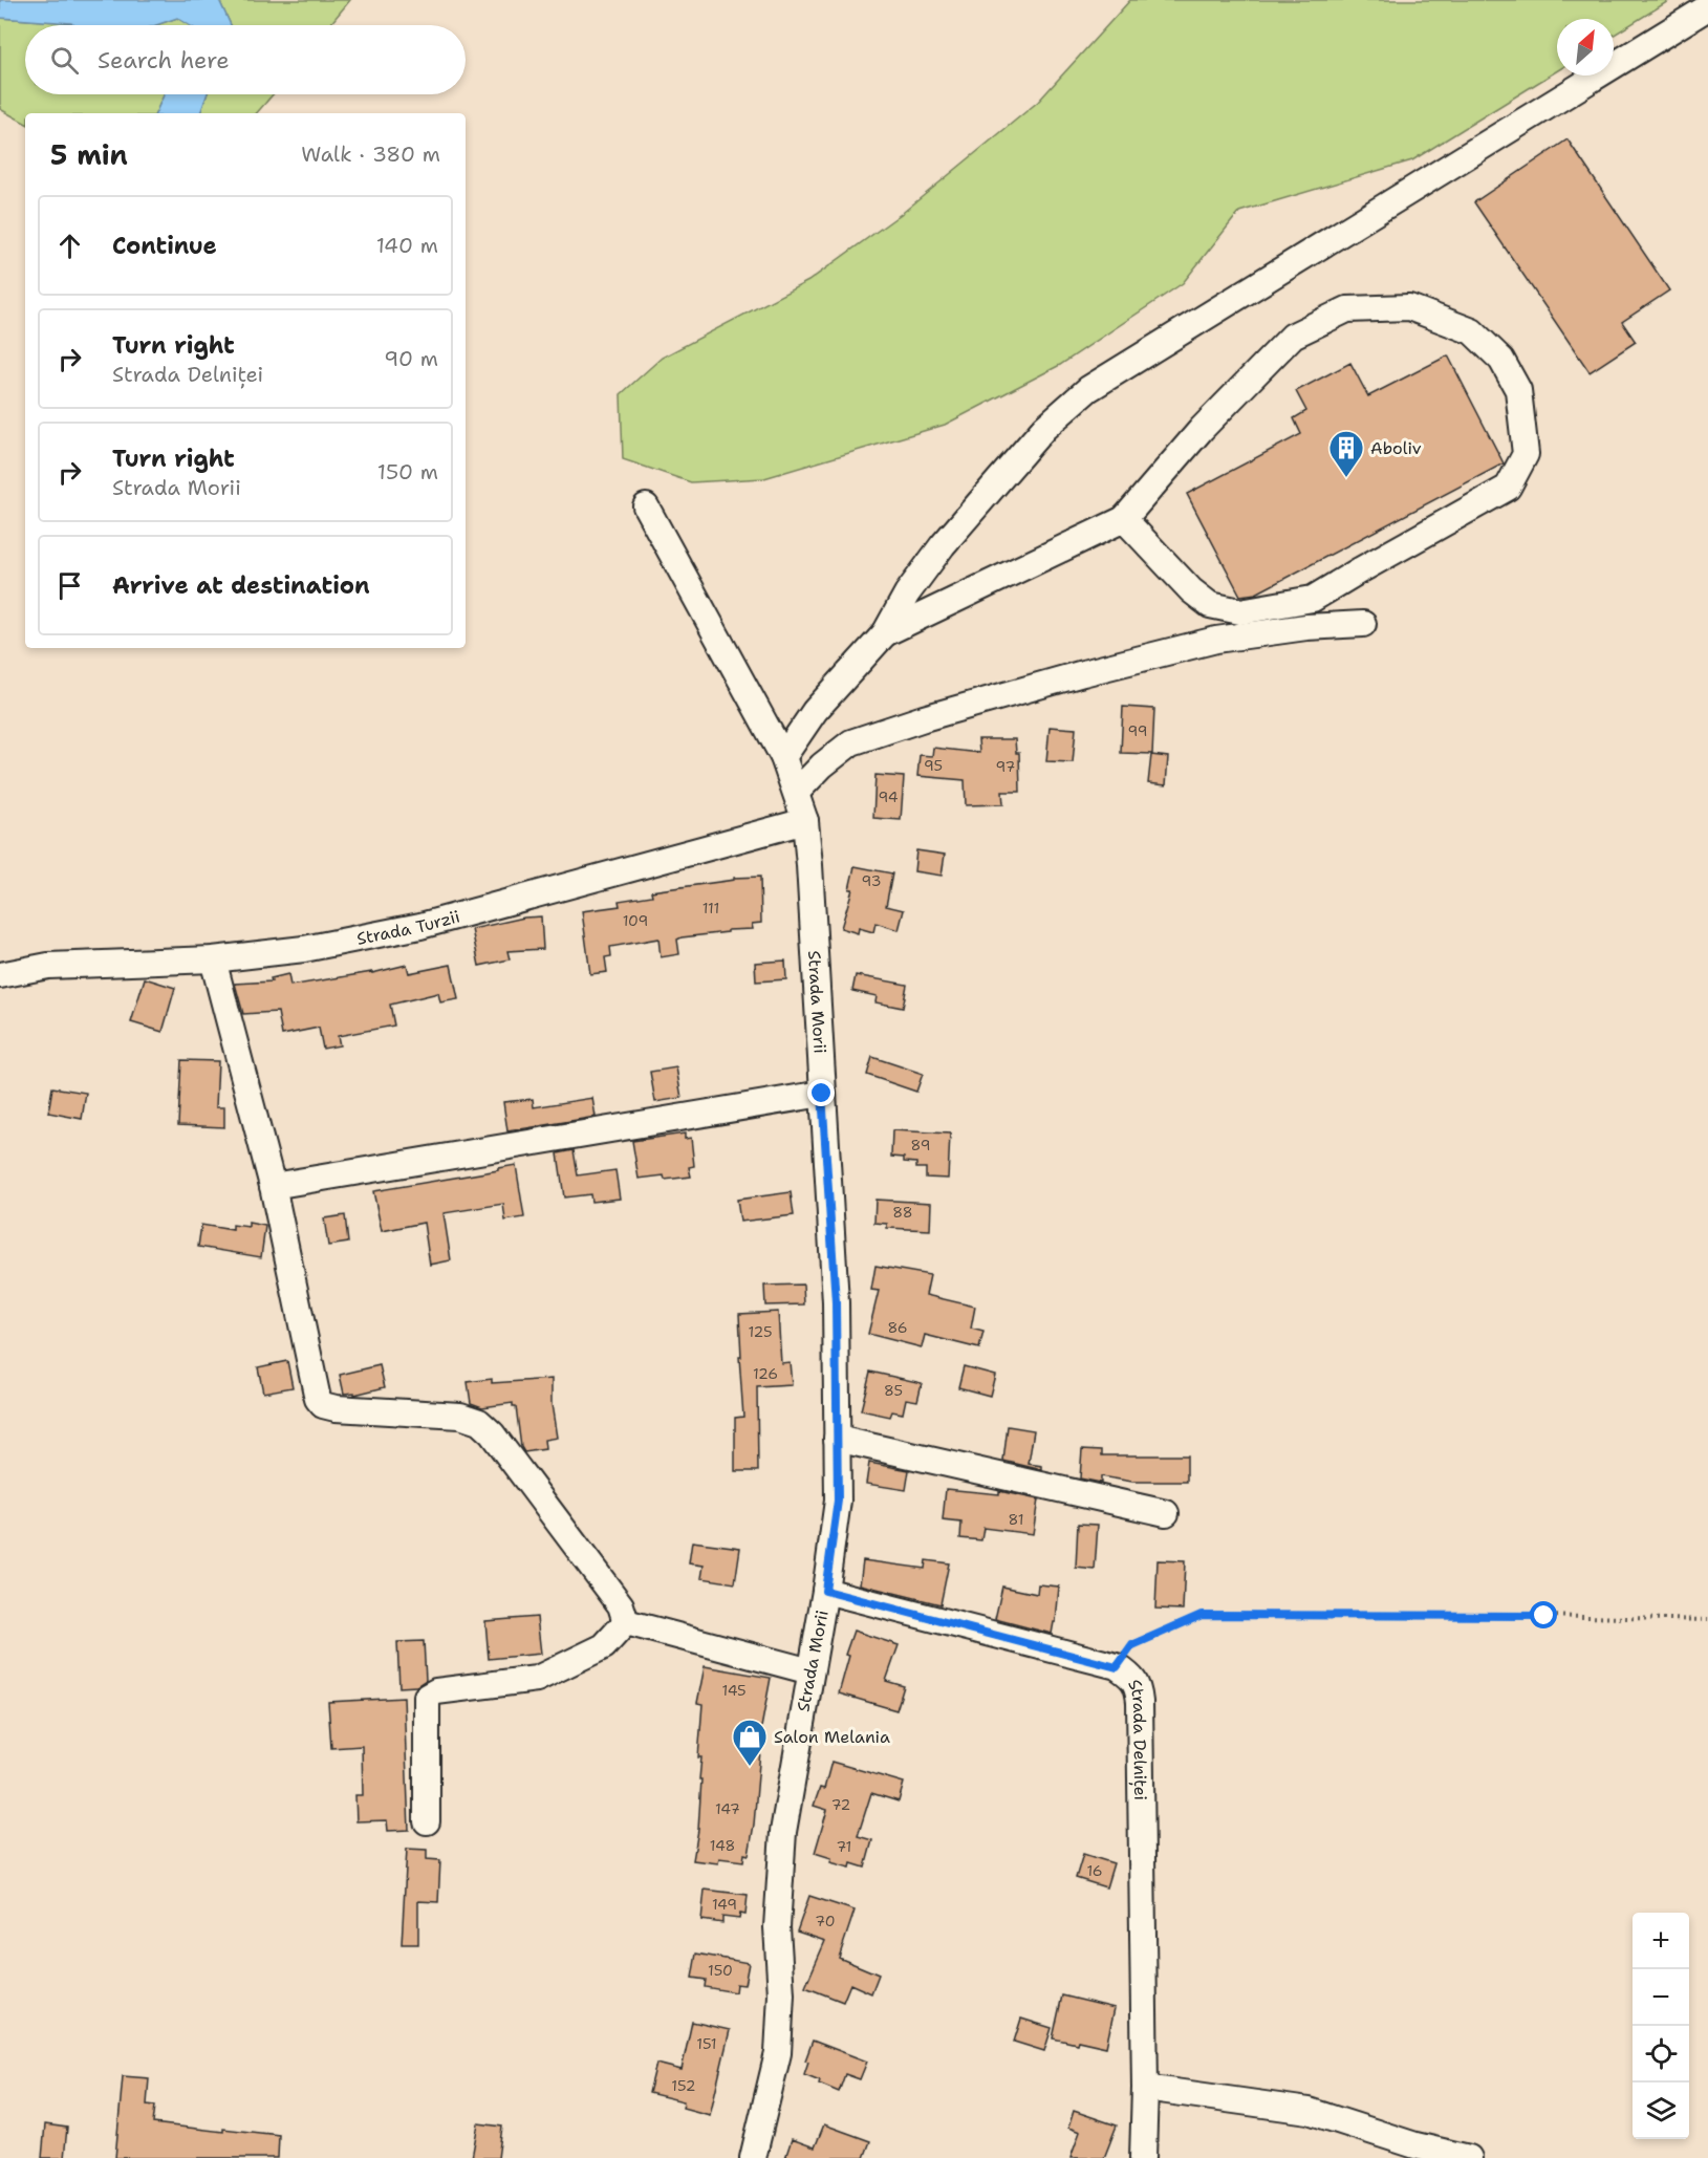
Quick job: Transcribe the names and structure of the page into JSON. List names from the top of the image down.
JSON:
{
  "streets": {
    "street": ["Strada Turzii", "Strada Morii", "Strada Delniței"]
  },
  "crossings": [
    ["Strada Turzii", "Strada Morii"],
    ["Strada Morii", "Strada Delniței"]
  ],
  "places": {
    "building": ["Aboliv"],
    "shop": ["Salon Melania"]
  },
  "house_numbers": [
    "99",
    "95",
    "97",
    "94",
    "93",
    "111",
    "109",
    "89",
    "88",
    "86",
    "125",
    "126",
    "85",
    "81",
    "145",
    "72",
    "147",
    "148",
    "71",
    "16",
    "149",
    "70",
    "150",
    "151",
    "152"
  ],
  "north": "top right",
  "page": {
    "search": "Search here",
    "heading": ["5 min", "Walk · 380 m"],
    "list": [
      ["Continue", "140 m"],
      ["Turn right", "Strada Delniței", "90 m"],
      ["Turn right", "Strada Morii", "150 m"],
      "Arrive at destination"
    ],
    "map_buttons": ["+", "−"]
  }
}
